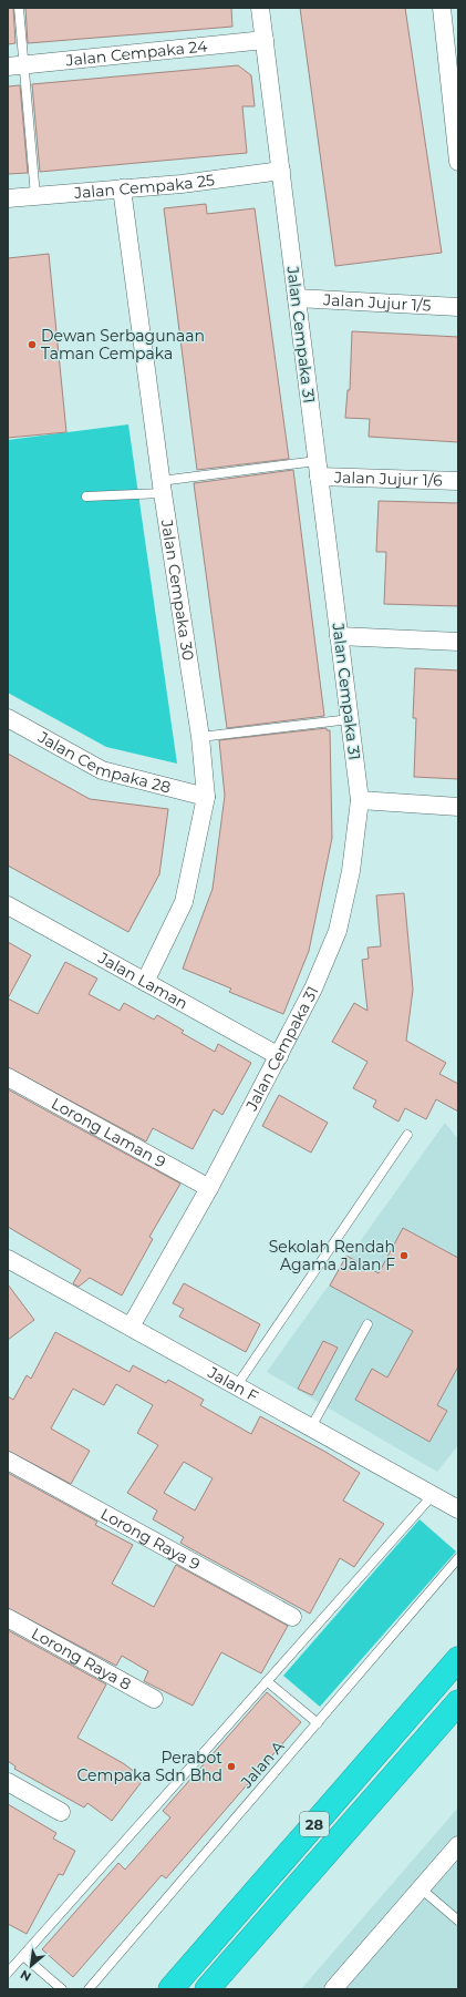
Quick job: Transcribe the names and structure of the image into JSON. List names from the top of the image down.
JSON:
{
  "streets": {
    "highway": ["28"],
    "street": [
      "Jalan Cempaka 24",
      "Jalan Cempaka 25",
      "Jalan Jujur 1/5",
      "Jalan Cempaka 31",
      "Jalan Jujur 1/6",
      "Jalan Cempaka 30",
      "Jalan Cempaka 28",
      "Jalan Laman",
      "Lorong Laman 9",
      "Jalan F",
      "Lorong Raya 9",
      "Lorong Raya 8"
    ],
    "lane": ["Jalan A"]
  },
  "crossings": [
    ["Jalan Cempaka 24", "Jalan Cempaka 31"],
    ["Jalan Cempaka 25", "Jalan Cempaka 31"],
    ["Jalan Cempaka 25", "Jalan Cempaka 30"],
    ["Jalan Jujur 1/5", "Jalan Cempaka 31"],
    ["Jalan Cempaka 31", "Jalan Jujur 1/6"],
    ["Jalan Cempaka 31", "Jalan Laman"],
    ["Jalan Cempaka 31", "Lorong Laman 9"],
    ["Jalan Cempaka 31", "Jalan F"],
    ["Jalan Cempaka 30", "Jalan Cempaka 28"],
    ["Jalan Cempaka 30", "Jalan Laman"]
  ],
  "places": ["Dewan Serbagunaan Taman Cempaka", "Sekolah Rendah Agama Jalan F", "Perabot Cempaka Sdn Bhd"],
  "north": "bottom left"
}
